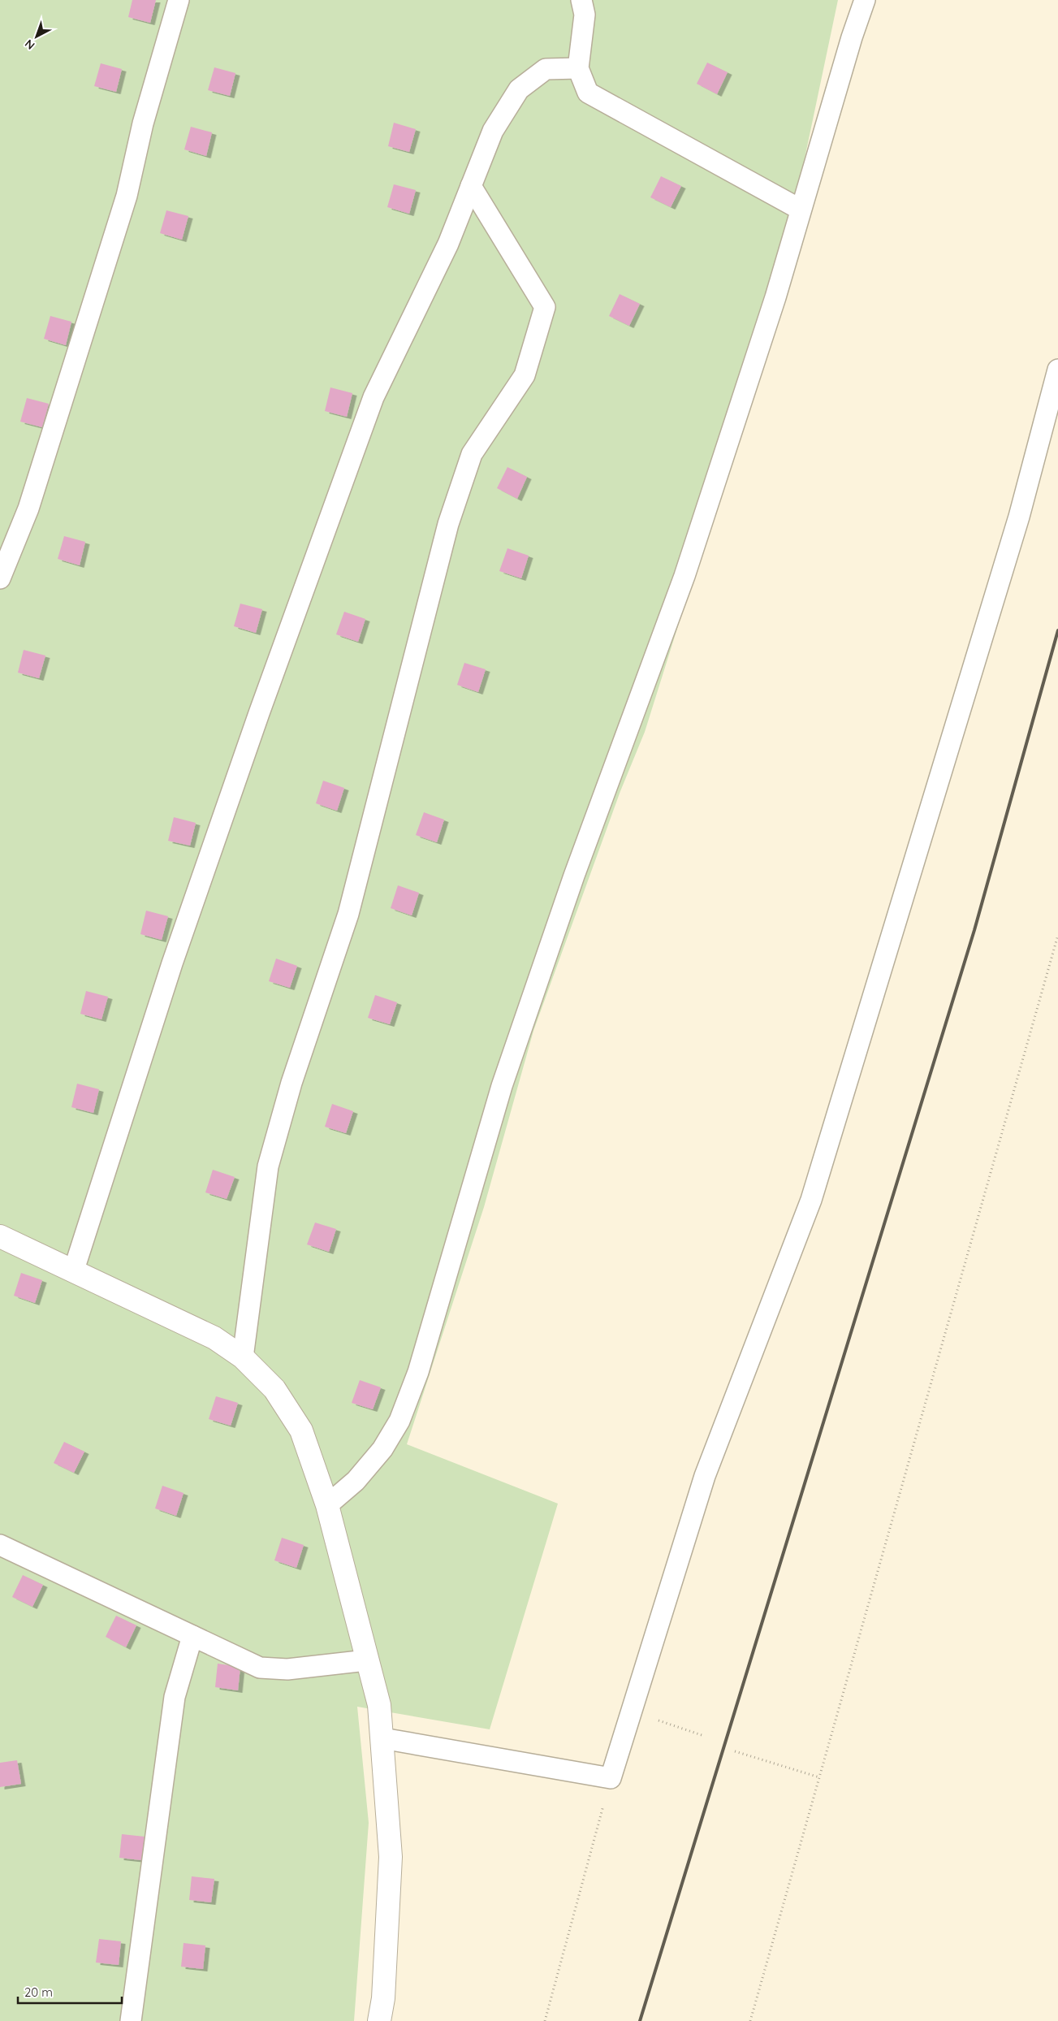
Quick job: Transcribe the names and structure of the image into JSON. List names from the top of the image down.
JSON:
{
  "scale_bar": "20 m",
  "north": "bottom left"
}
